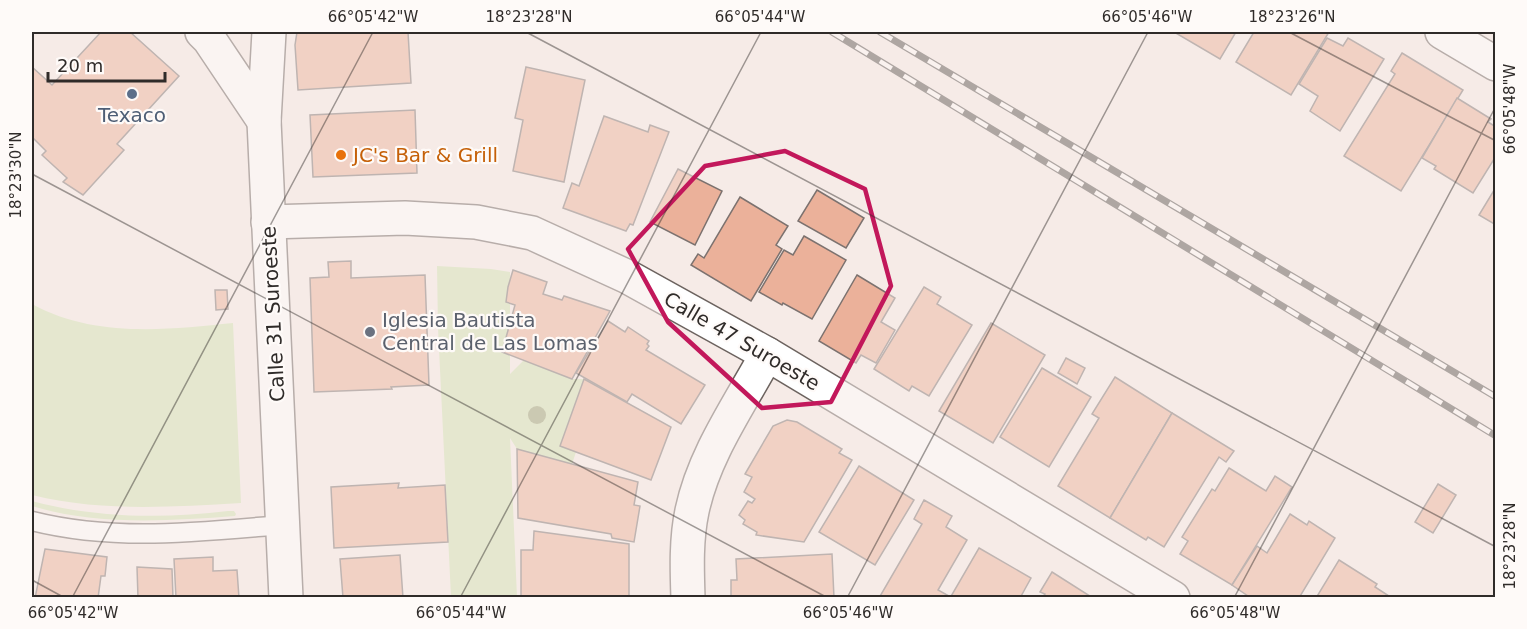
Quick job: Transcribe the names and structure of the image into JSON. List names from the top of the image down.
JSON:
{
  "streets": {
    "street": ["Calle 31 Suroeste", "Calle 47 Suroeste"]
  },
  "crossings": [
    ["Calle 31 Suroeste", "Calle 47 Suroeste"]
  ],
  "places": ["Texaco", "JC's Bar & Grill", "Iglesia Bautista Central de Las Lomas"],
  "scale_bar": "20 m",
  "coordinates": [
    "66°05'42\"W",
    "18°23'28\"N",
    "66°05'44\"W",
    "66°05'46\"W",
    "18°23'26\"N",
    "66°05'48\"W",
    "18°23'30\"N"
  ]
}
